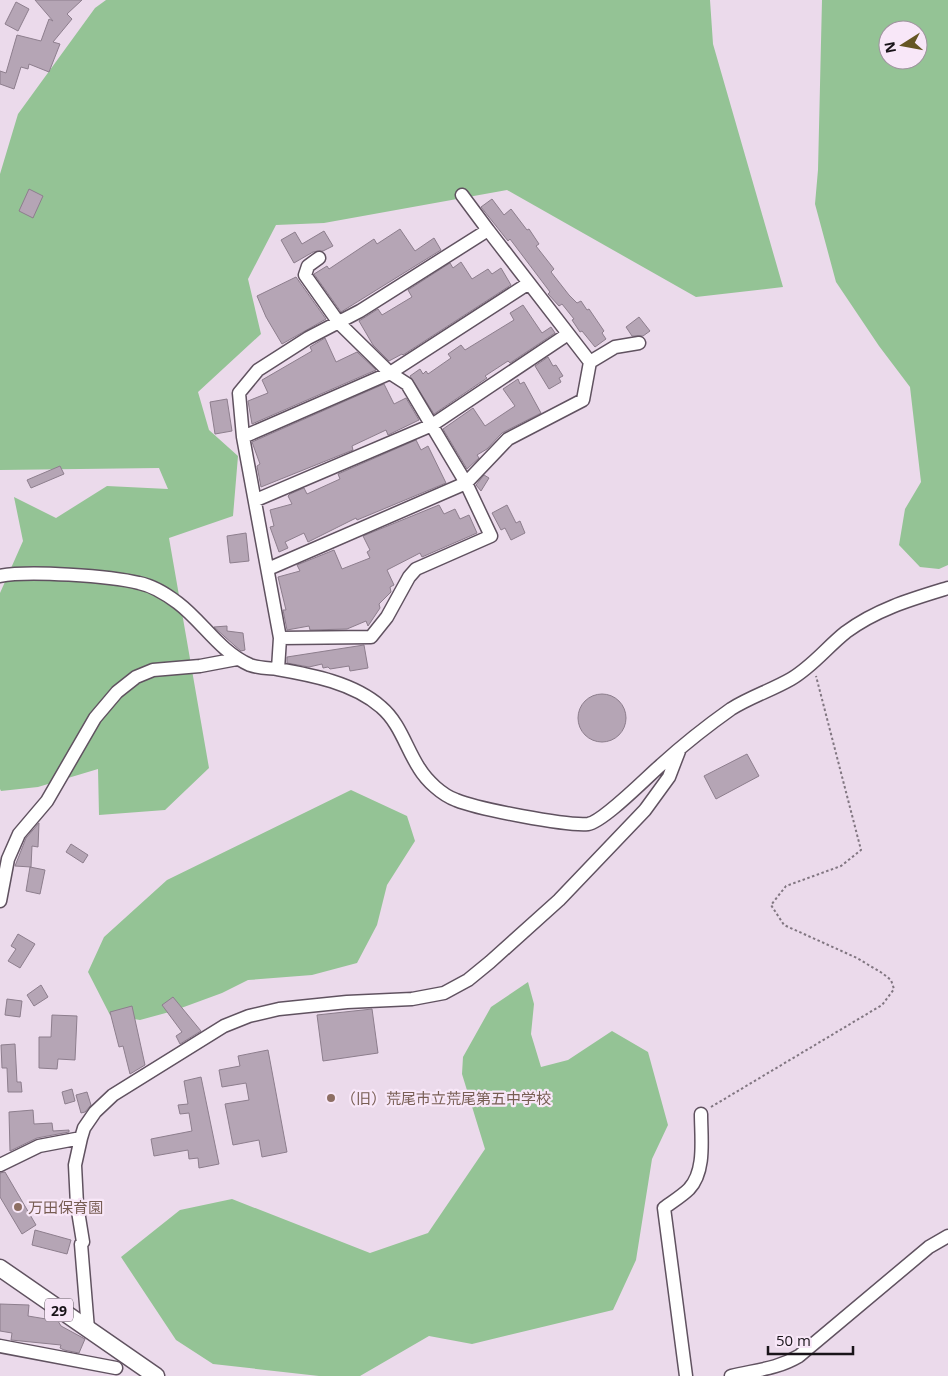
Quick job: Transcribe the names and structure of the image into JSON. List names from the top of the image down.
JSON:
{
  "streets": {
    "main road": ["29"]
  },
  "places": ["（旧）荒尾市立荒尾第五中学校", "万田保育園"],
  "scale_bar": "50 m",
  "north": "left"
}
